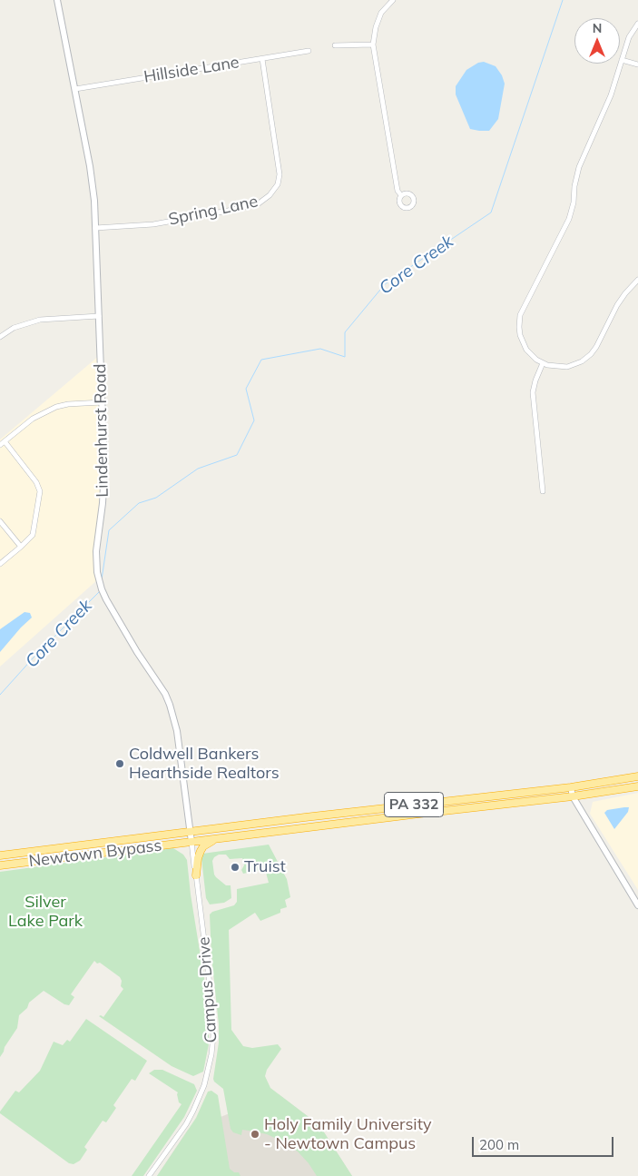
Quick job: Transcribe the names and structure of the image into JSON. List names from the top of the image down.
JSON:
{
  "streets": {
    "highway": ["PA 332", "Newtown Bypass"],
    "street": [
      "Hillside Lane",
      "Spring Lane",
      "Lindenhurst Road",
      "Campus Drive"
    ]
  },
  "crossings": [
    ["Hillside Lane", "Spring Lane"],
    ["Hillside Lane", "Lindenhurst Road"],
    ["Spring Lane", "Lindenhurst Road"],
    ["Lindenhurst Road", "PA 332"],
    ["Lindenhurst Road", "Newtown Bypass"],
    ["Lindenhurst Road", "Campus Drive"],
    ["PA 332", "Newtown Bypass"],
    ["PA 332", "Campus Drive"],
    ["Newtown Bypass", "Campus Drive"]
  ],
  "water": ["Core Creek"],
  "parks": ["Silver Lake Park"],
  "places": ["Coldwell Bankers Hearthside Realtors", "Truist", "Holy Family University - Newtown Campus"],
  "scale_bar": "200 m",
  "north": "top"
}
